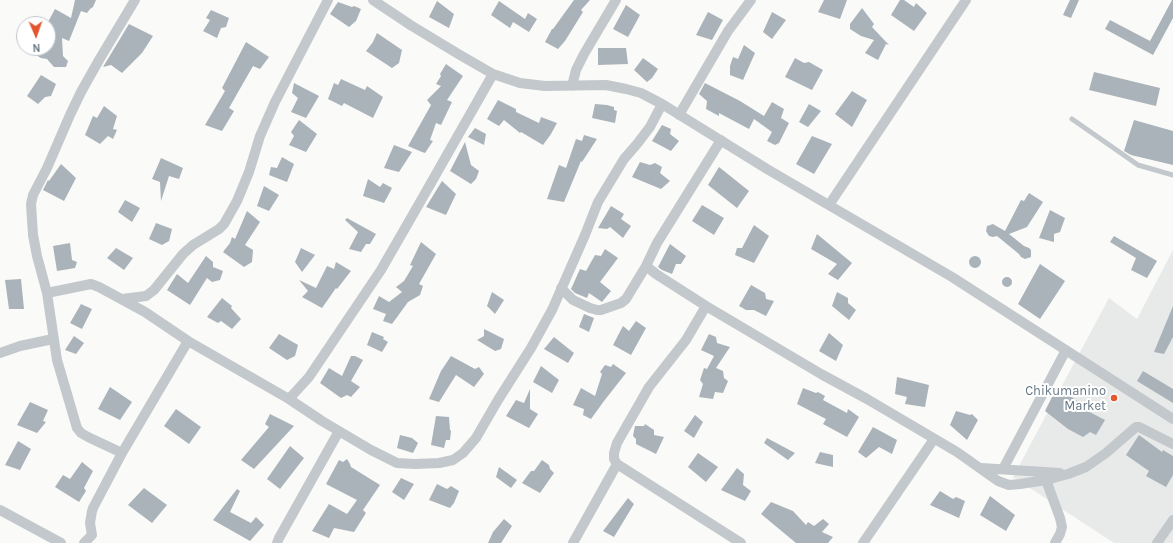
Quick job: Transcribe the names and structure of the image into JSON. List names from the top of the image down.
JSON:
{
  "places": ["Chikumanino Market"],
  "north": "bottom"
}
